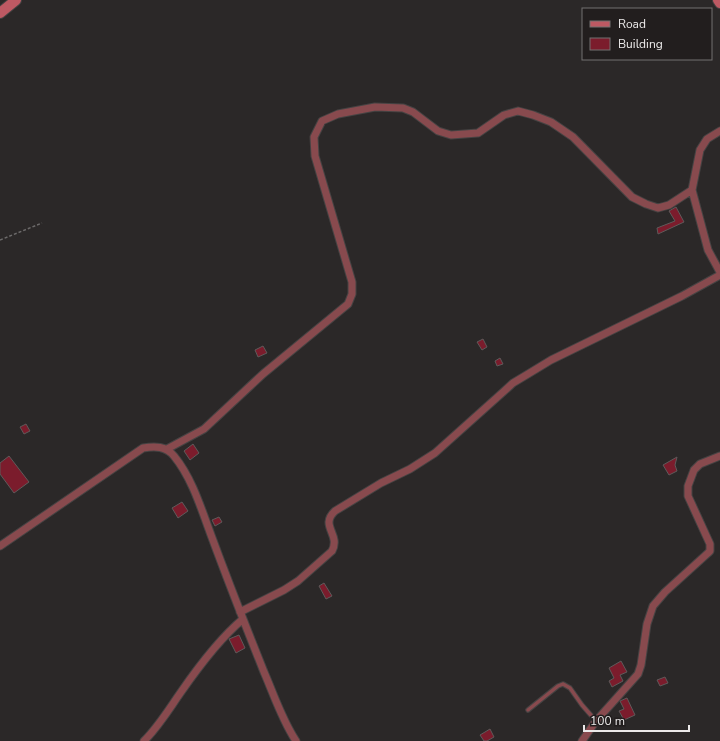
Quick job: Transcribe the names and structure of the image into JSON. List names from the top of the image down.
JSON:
{
  "legend": ["Road", "Building"],
  "scale_bar": "100 m"
}
